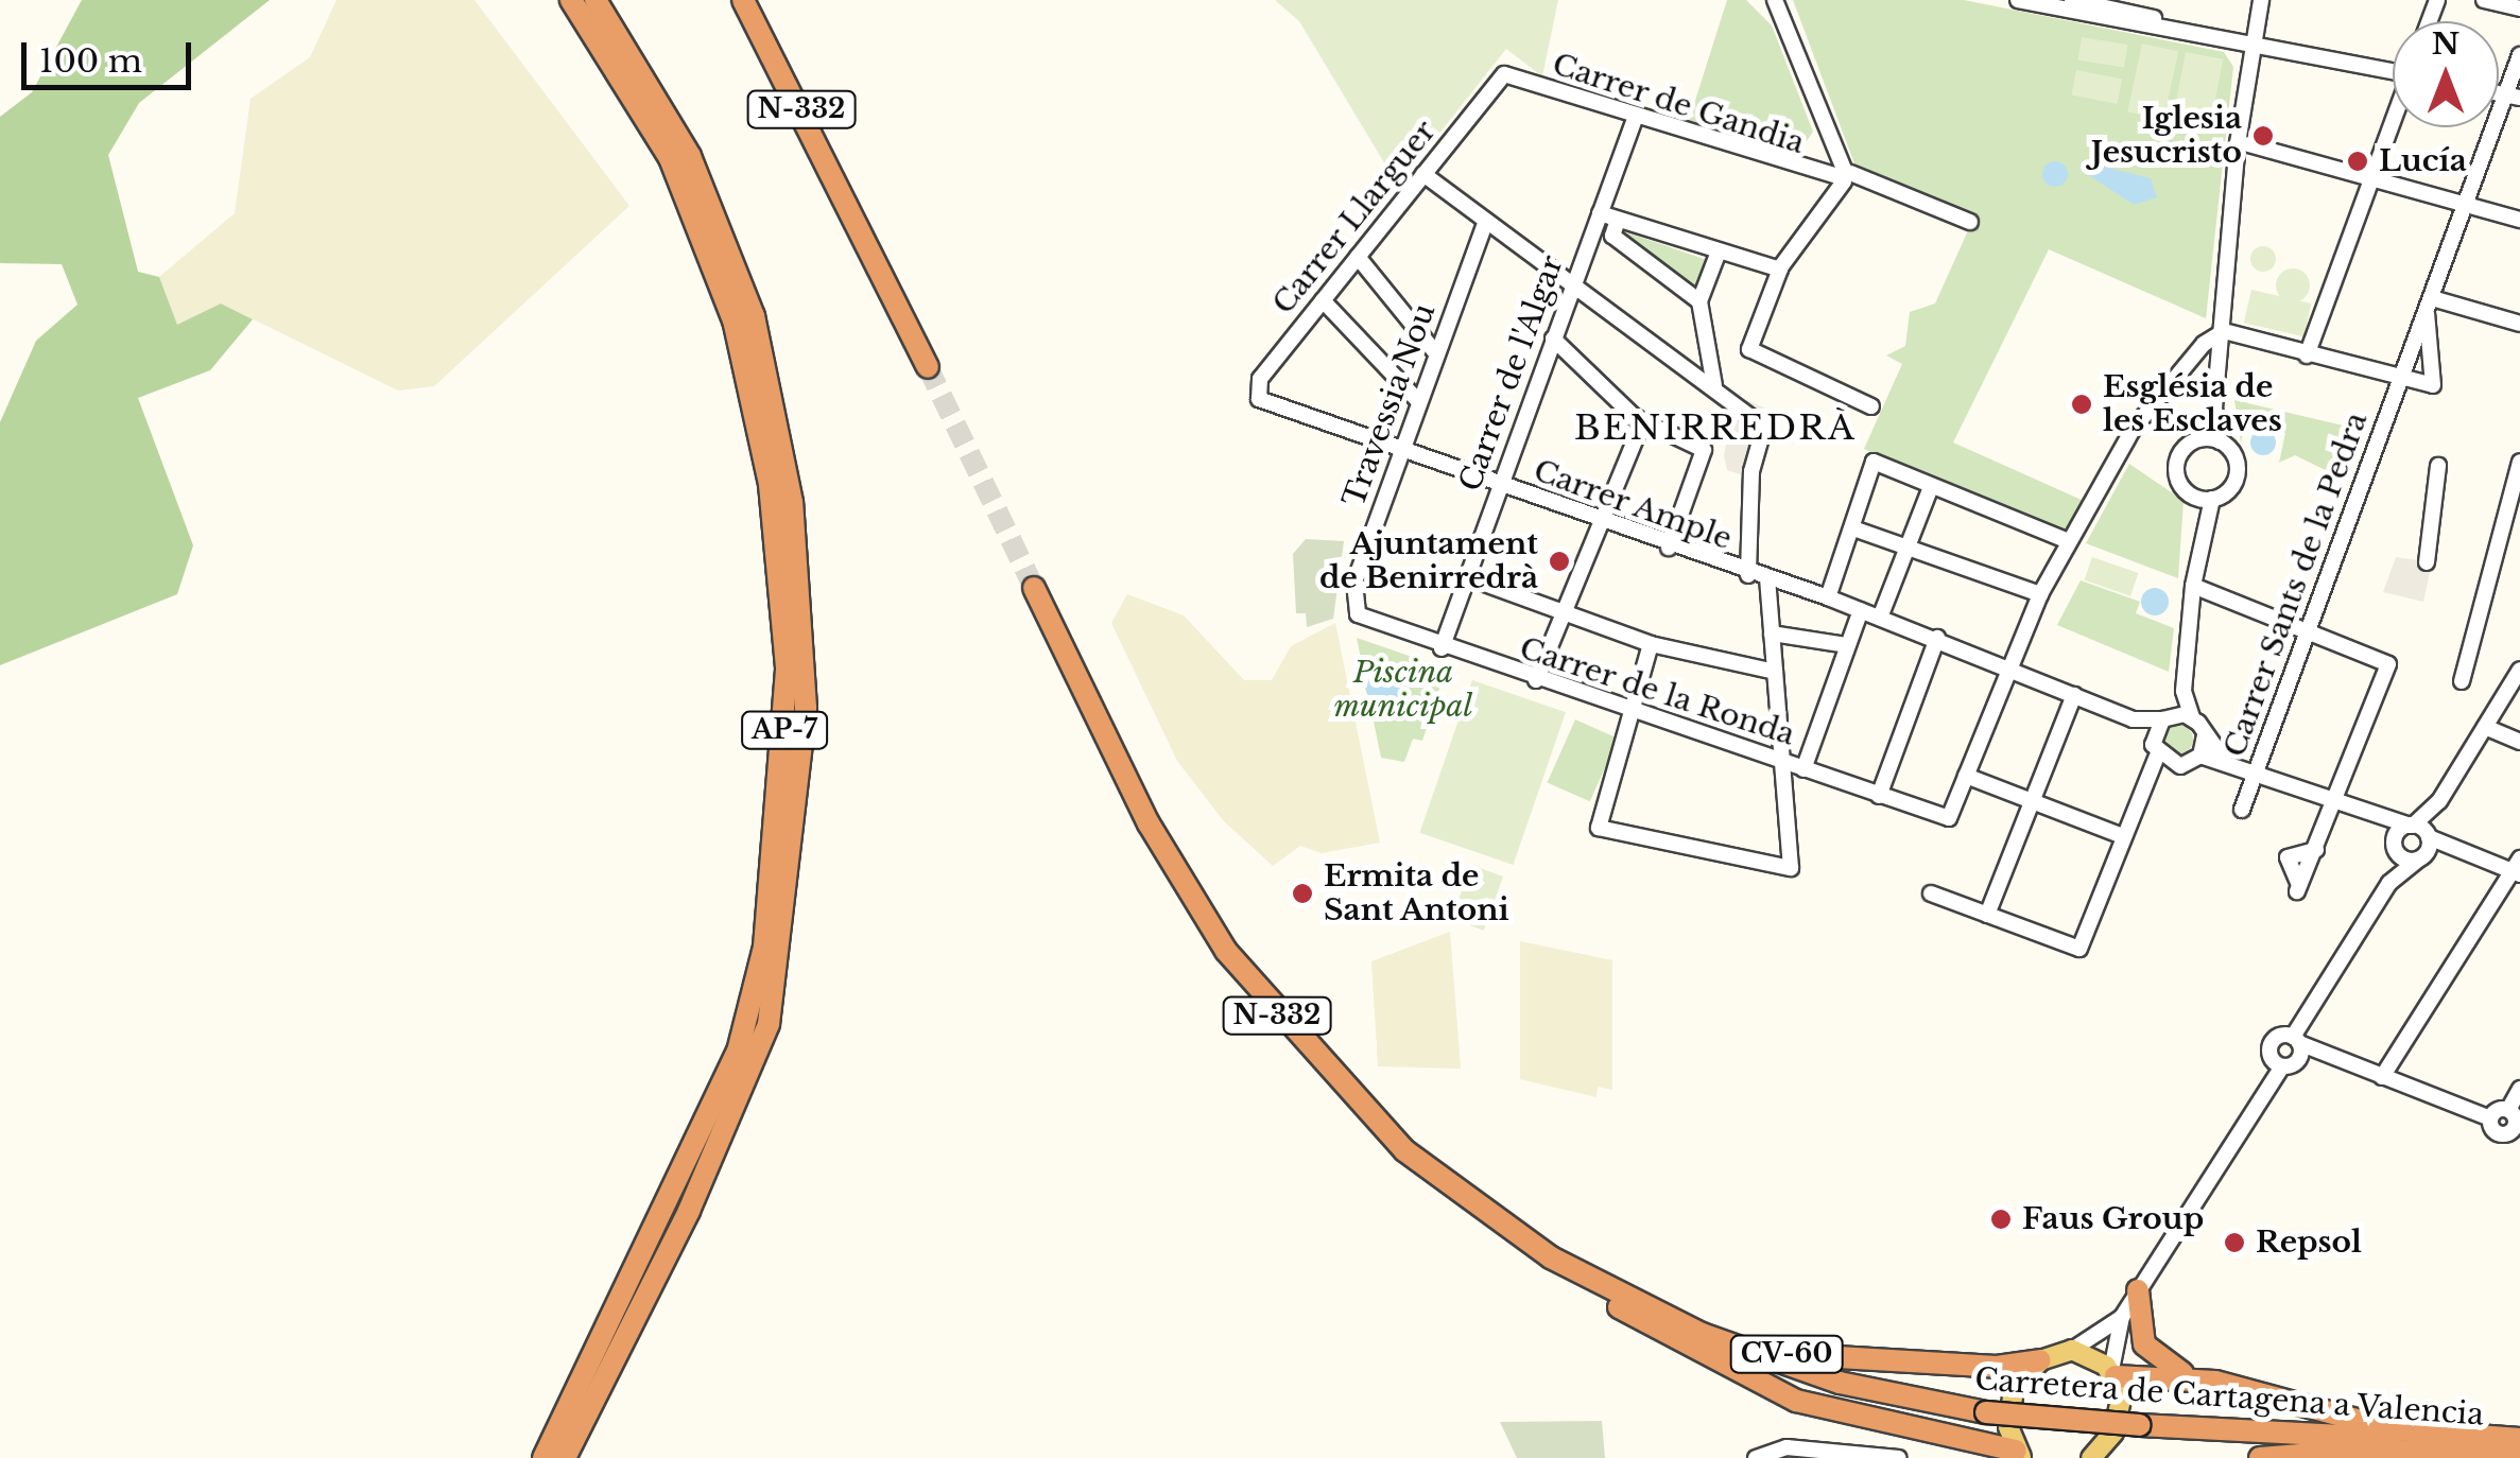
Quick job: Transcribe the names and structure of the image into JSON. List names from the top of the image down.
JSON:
{
  "streets": {
    "highway": [
      "N-332",
      "AP-7",
      "CV-60",
      "Carretera de Cartagena a Valencia"
    ],
    "street": [
      "Carrer de Gandia",
      "Carrer Llarguer",
      "Carrer de l'Algar",
      "Travessia Nou",
      "Carrer Ample",
      "Carrer Sants de la Pedra",
      "Carrer de la Ronda"
    ]
  },
  "crossings": [
    ["Carrer de Gandia", "Carrer Llarguer"],
    ["Carrer de Gandia", "Carrer de l'Algar"],
    ["Carrer Llarguer", "Carrer Ample"],
    ["Carrer de l'Algar", "Carrer Ample"],
    ["Carrer de l'Algar", "Carrer de la Ronda"],
    ["Travessia Nou", "Carrer Ample"],
    ["Travessia Nou", "Carrer de la Ronda"],
    ["CV-60", "Carretera de Cartagena a Valencia"]
  ],
  "districts": ["BENIRREDRÀ"],
  "parks": ["Piscina municipal"],
  "places": [
    "Iglesia Jesucristo",
    "Lucía",
    "Església de les Esclaves",
    "Ajuntament de Benirredrà",
    "Ermita de Sant Antoni",
    "Faus Group",
    "Repsol"
  ],
  "scale_bar": "100 m",
  "north": "top"
}
